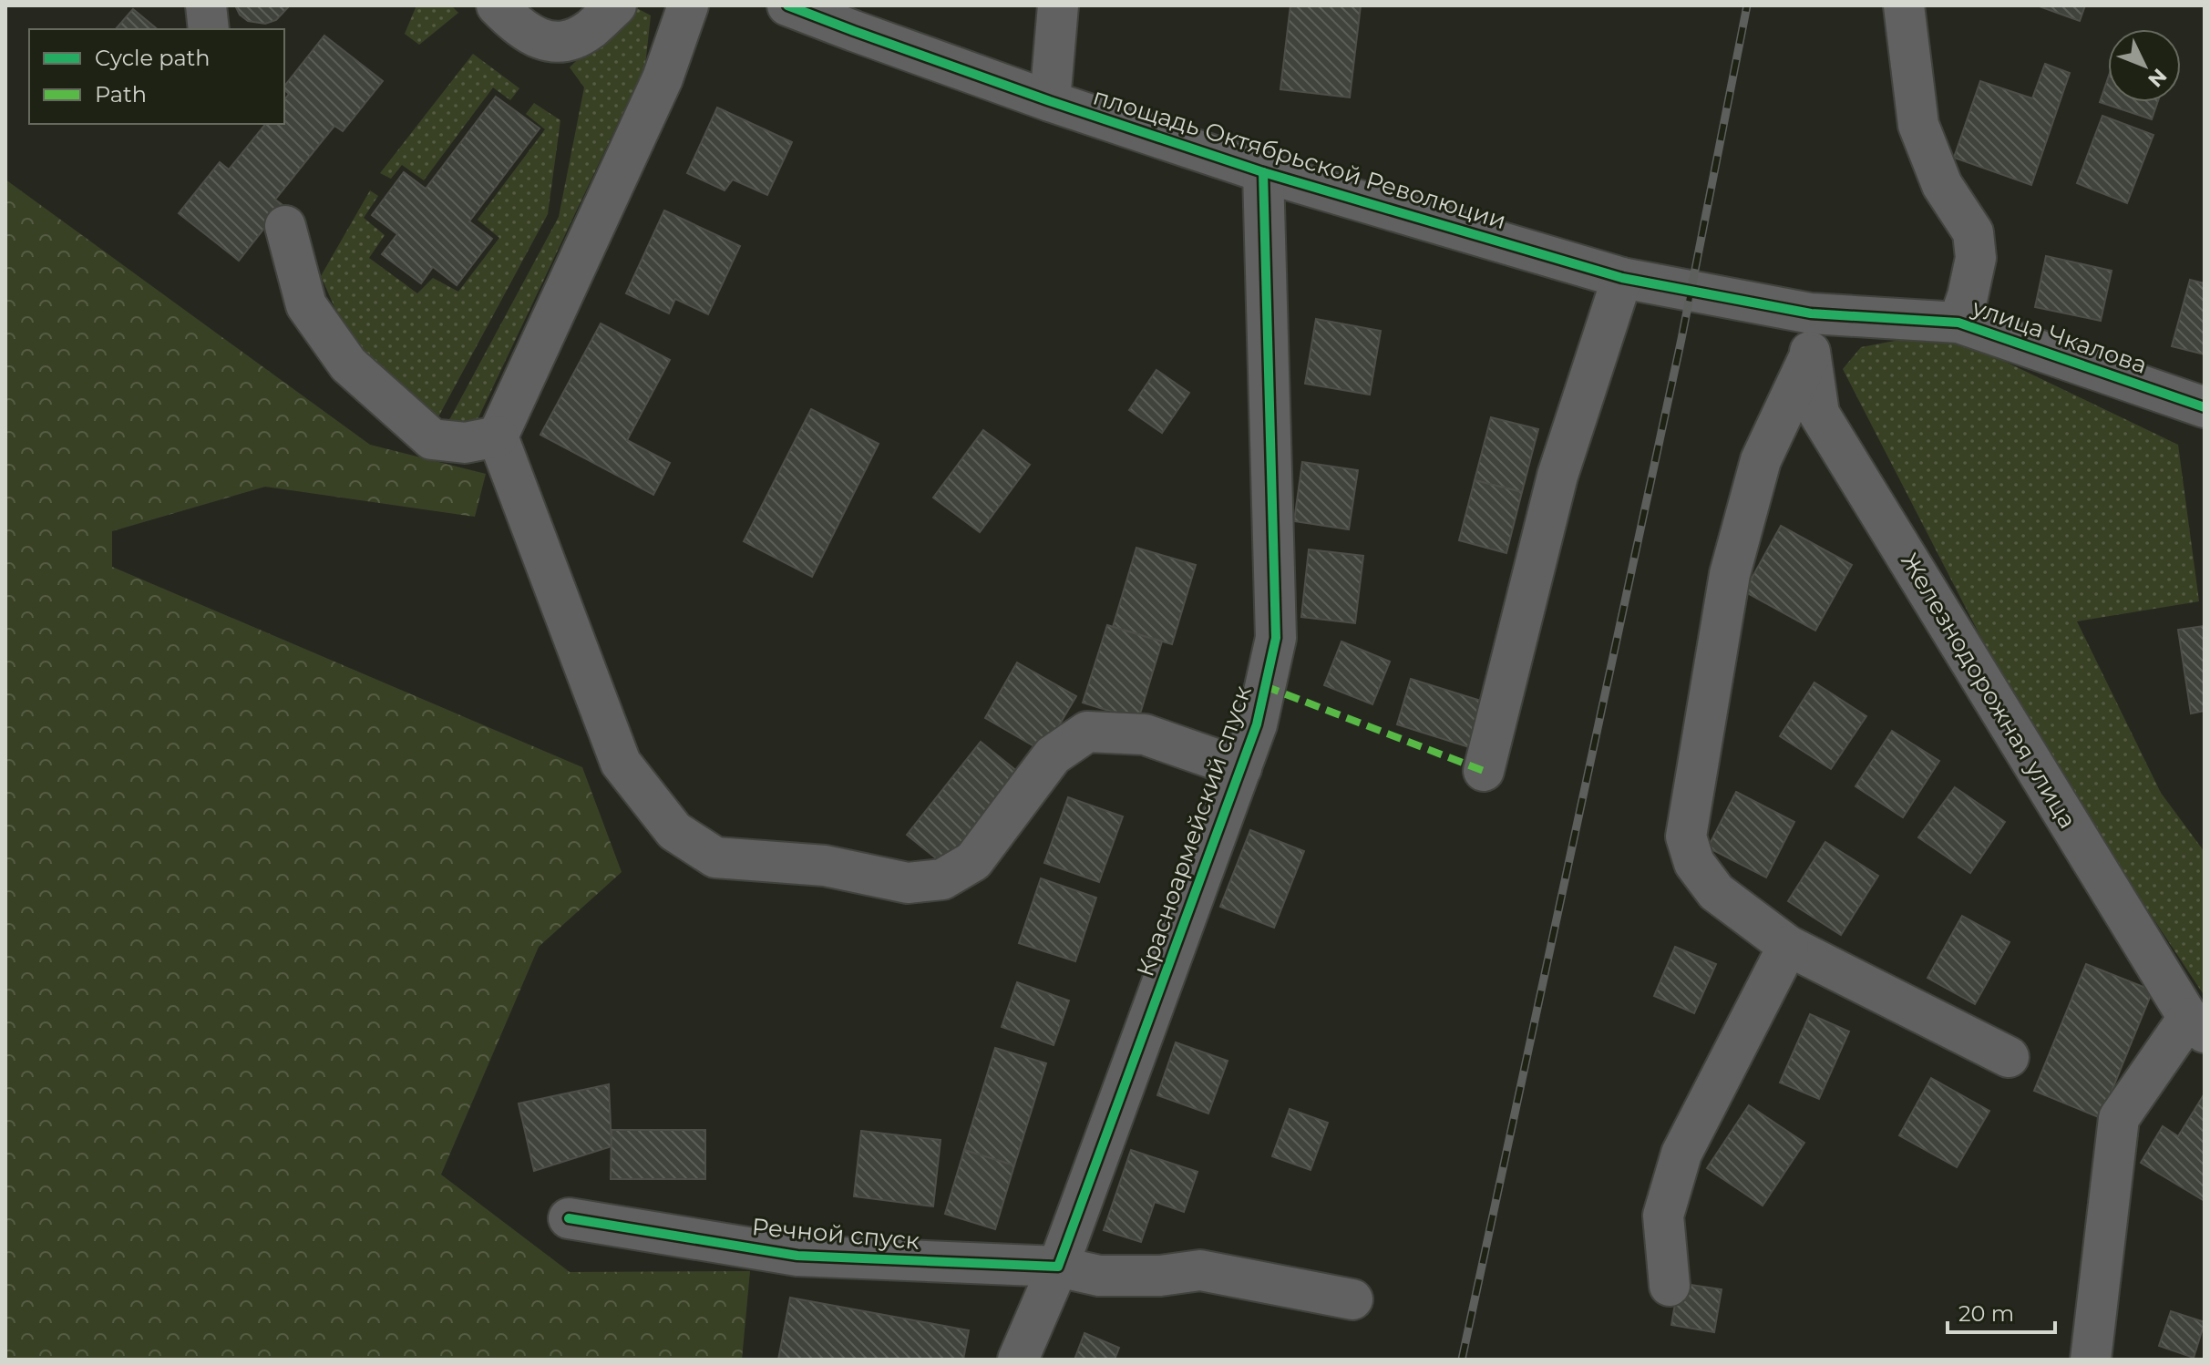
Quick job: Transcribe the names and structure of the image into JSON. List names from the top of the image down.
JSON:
{
  "streets": {
    "street": [
      "площадь Октябрьской Революции",
      "улица Чкалова",
      "Железнодорожная улица",
      "Красноармейский спуск",
      "Речной спуск"
    ]
  },
  "crossings": [
    ["площадь Октябрьской Революции", "улица Чкалова"],
    ["площадь Октябрьской Революции", "Железнодорожная улица"],
    ["площадь Октябрьской Революции", "Красноармейский спуск"],
    ["улица Чкалова", "Железнодорожная улица"],
    ["Красноармейский спуск", "Речной спуск"]
  ],
  "legend": ["Cycle path", "Path"],
  "scale_bar": "20 m",
  "north": "bottom right"
}
